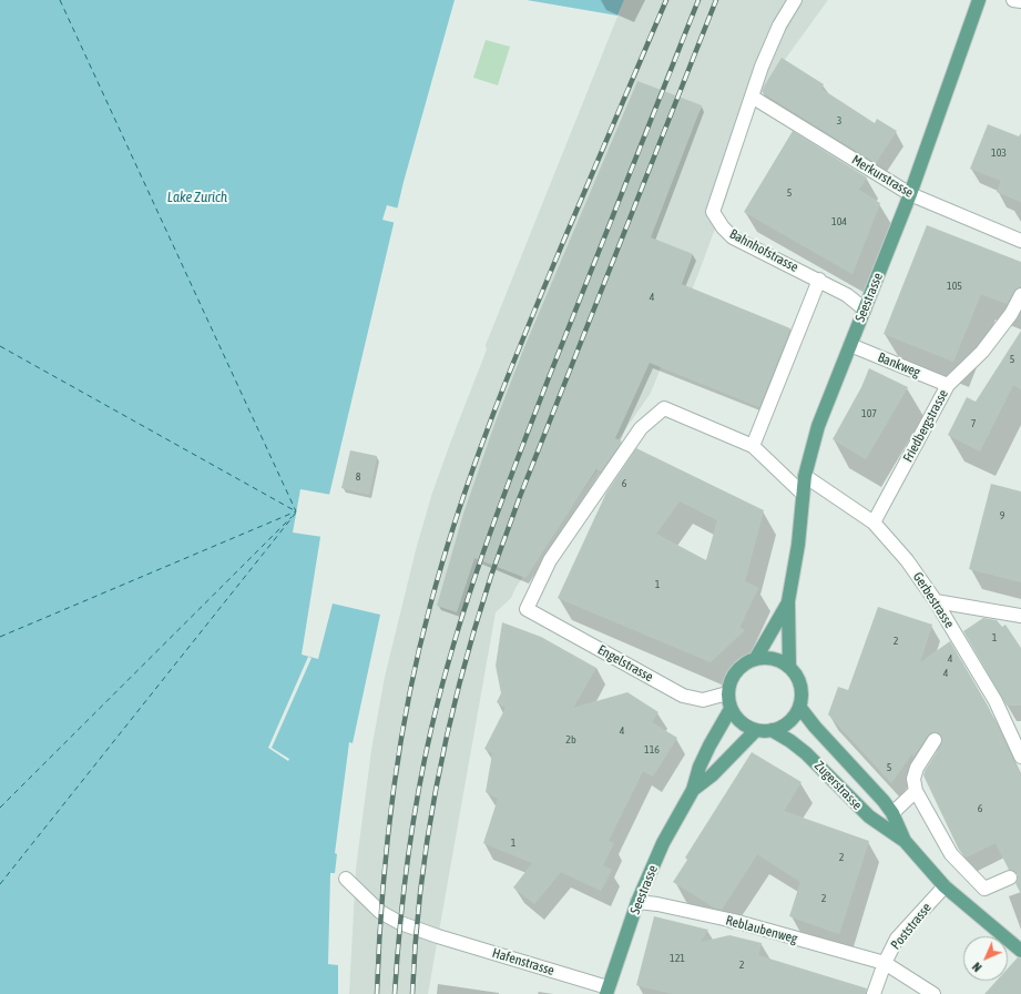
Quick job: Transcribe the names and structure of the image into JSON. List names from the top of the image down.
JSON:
{
  "streets": {
    "main road": ["Seestrasse", "Zugerstrasse"],
    "street": [
      "Merkurstrasse",
      "Bahnhofstrasse",
      "Bankweg",
      "Friedbergstrasse",
      "Gerbestrasse",
      "Engelstrasse",
      "Poststrasse",
      "Reblaubenweg",
      "Hafenstrasse"
    ]
  },
  "crossings": [
    ["Merkurstrasse", "Bahnhofstrasse"],
    ["Merkurstrasse", "Seestrasse"],
    ["Seestrasse", "Bankweg"],
    ["Seestrasse", "Gerbestrasse"],
    ["Seestrasse", "Engelstrasse"],
    ["Seestrasse", "Zugerstrasse"],
    ["Seestrasse", "Reblaubenweg"],
    ["Seestrasse", "Hafenstrasse"],
    ["Bankweg", "Friedbergstrasse"],
    ["Friedbergstrasse", "Gerbestrasse"],
    ["Engelstrasse", "Zugerstrasse"],
    ["Zugerstrasse", "Poststrasse"],
    ["Poststrasse", "Reblaubenweg"]
  ],
  "water": ["Lake Zurich"],
  "house_numbers": [
    "3",
    "103",
    "5",
    "104",
    "105",
    "4",
    "5",
    "107",
    "7",
    "8",
    "6",
    "9",
    "1",
    "1",
    "2",
    "4",
    "4",
    "4",
    "2b",
    "116",
    "5",
    "6",
    "1",
    "2",
    "2",
    "121",
    "2"
  ],
  "north": "bottom left"
}
